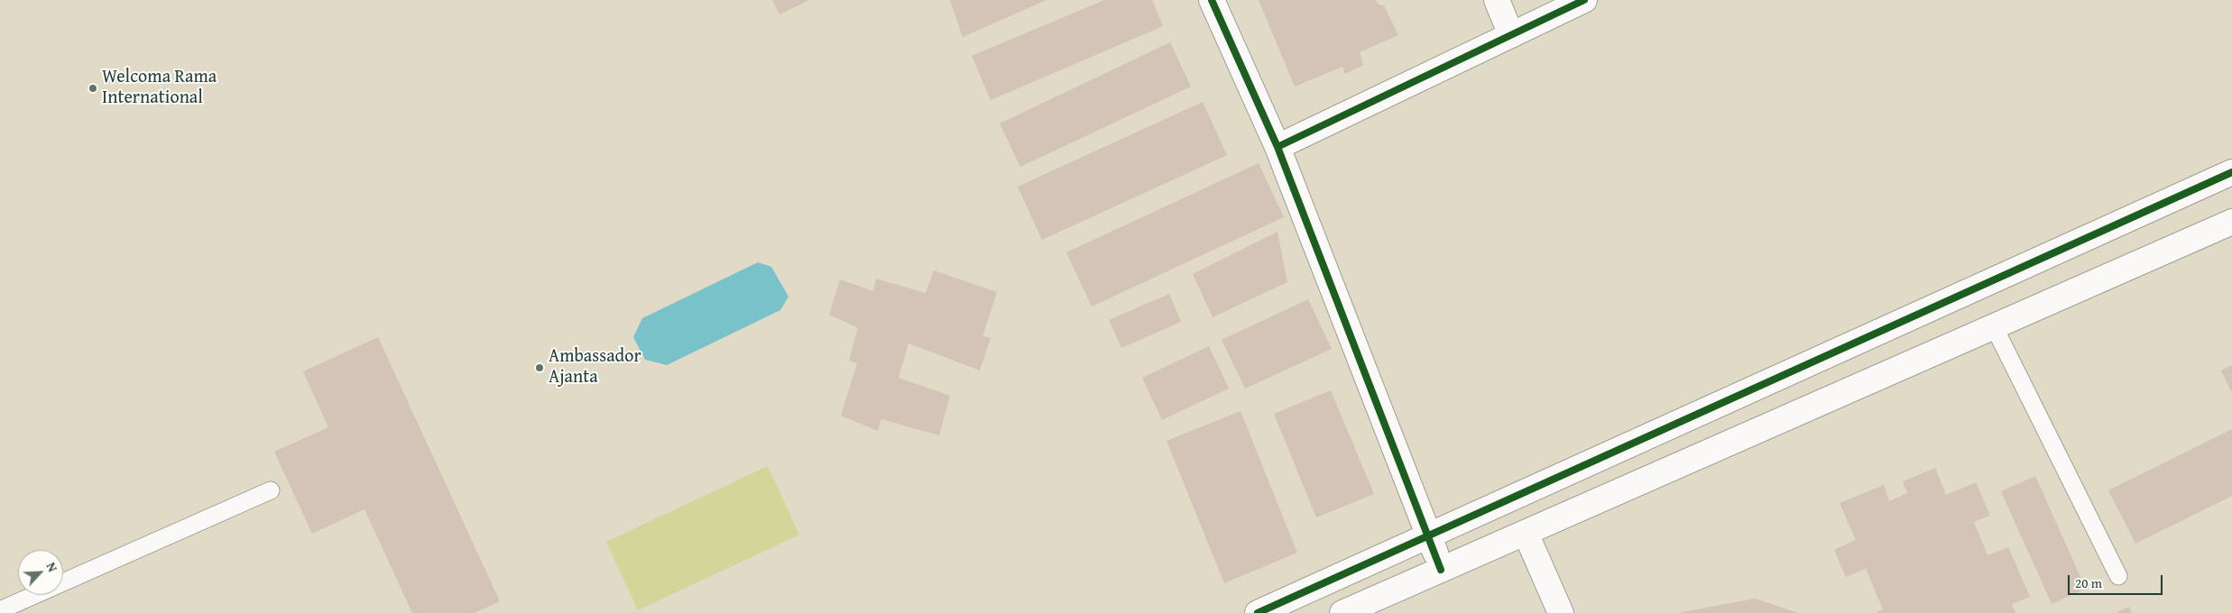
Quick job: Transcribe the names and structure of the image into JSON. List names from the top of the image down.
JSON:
{
  "places": ["Welcoma Rama International", "Ambassador Ajanta"],
  "scale_bar": "20 m",
  "north": "top right"
}
